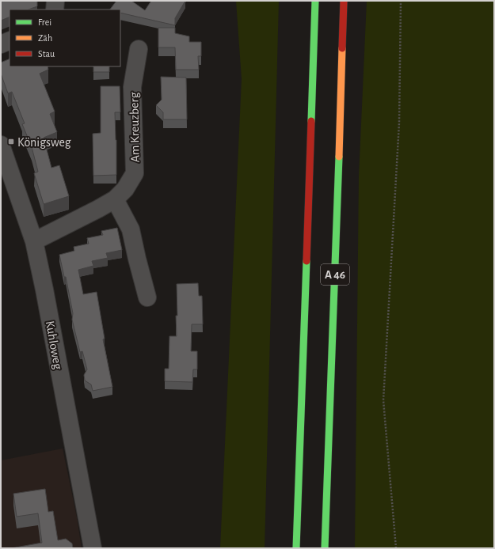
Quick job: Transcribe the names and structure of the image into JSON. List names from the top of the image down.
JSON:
{
  "streets": {
    "highway": ["A 46"],
    "street": ["Am Kreuzberg", "Kuhloweg"]
  },
  "crossings": [
    ["Am Kreuzberg", "Kuhloweg"]
  ],
  "places": {
    "transit": ["Königsweg"]
  },
  "legend": ["Frei", "Zäh", "Stau"]
}
